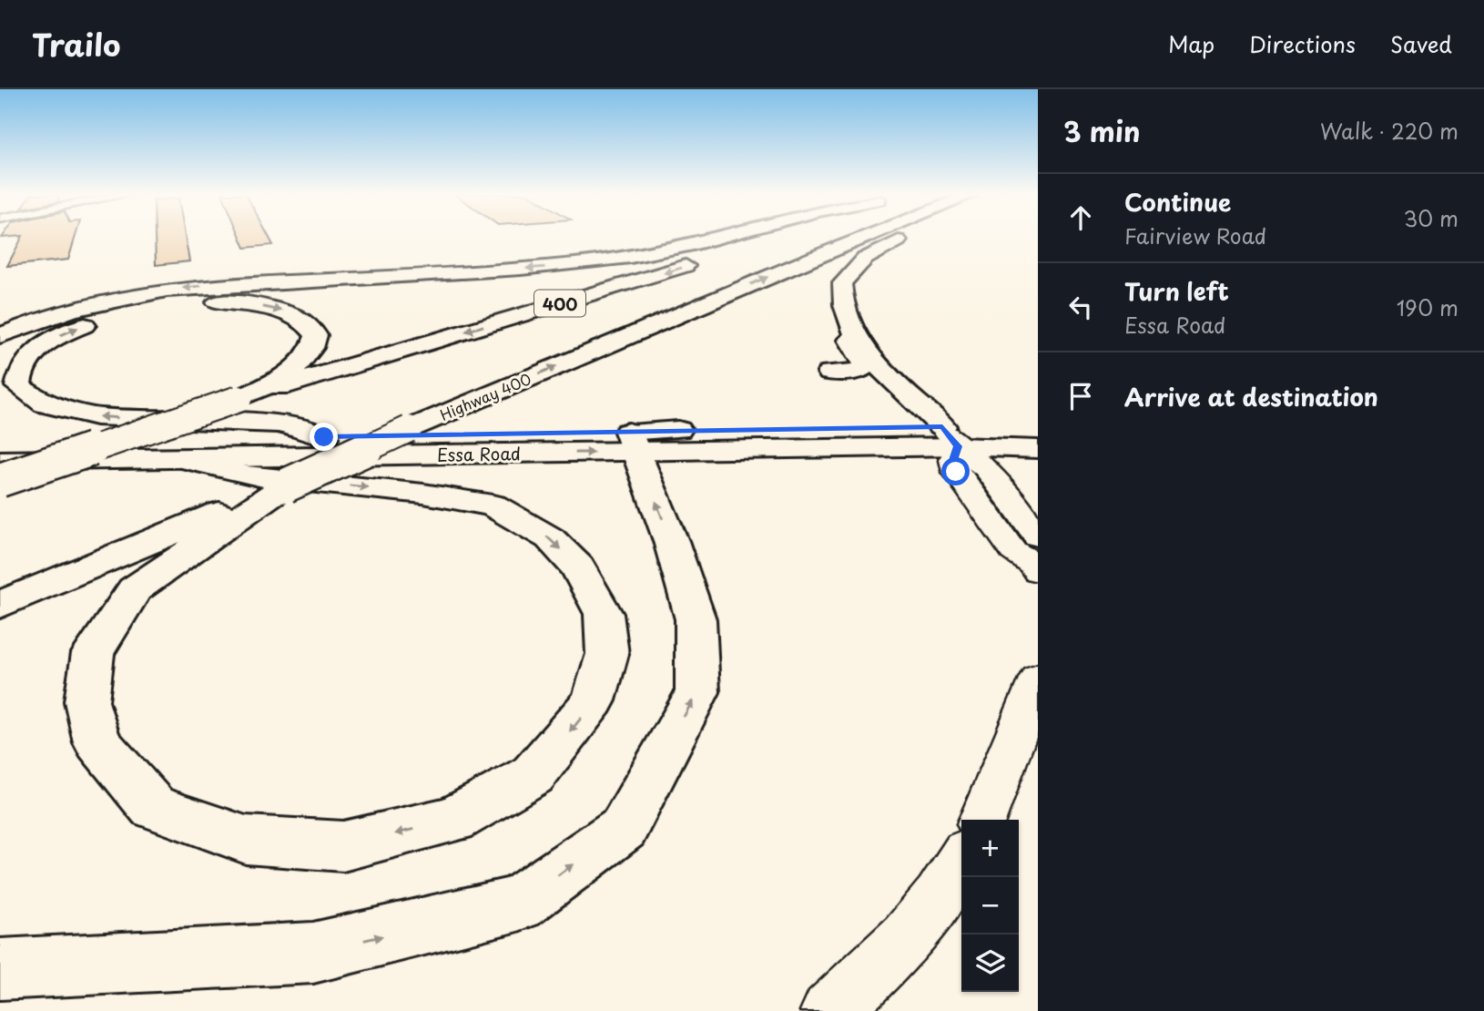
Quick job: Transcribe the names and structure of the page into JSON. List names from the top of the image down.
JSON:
{
  "streets": {
    "main road": ["400", "Highway 400", "Essa Road"]
  },
  "page": {
    "header": "Trailo",
    "nav": ["Map", "Directions", "Saved"],
    "heading": ["3 min", "Walk · 220 m"],
    "list": [
      ["Continue", "Fairview Road", "30 m"],
      ["Turn left", "Essa Road", "190 m"],
      "Arrive at destination"
    ],
    "map_buttons": ["+", "−"]
  }
}
